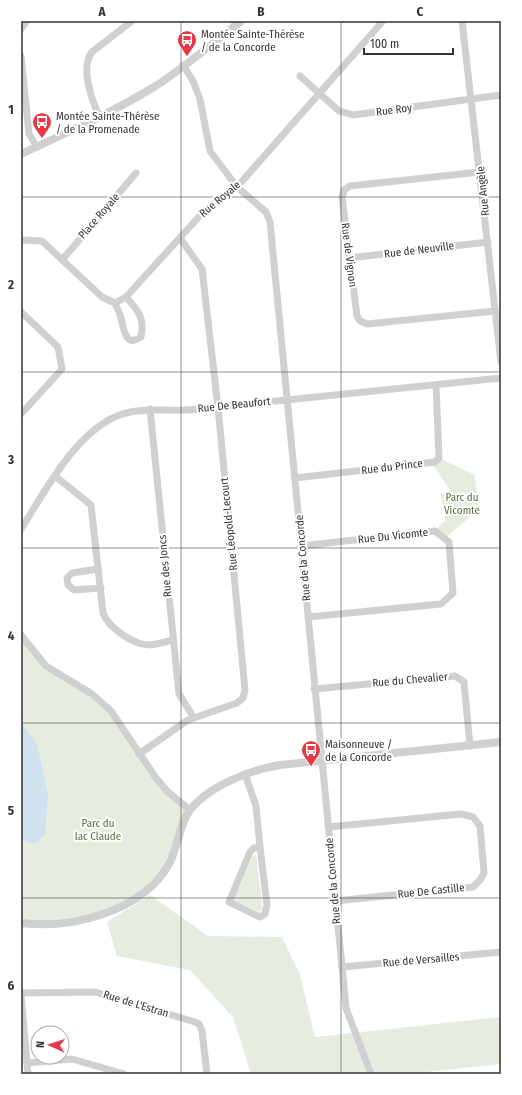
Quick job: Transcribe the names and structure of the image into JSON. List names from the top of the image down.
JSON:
{
  "streets": {
    "street": [
      "Rue Roy",
      "Rue Angèle",
      "Rue Royale",
      "Place Royale",
      "Rue de Neuville",
      "Rue de Vignon",
      "Rue De Beaufort",
      "Rue du Prince",
      "Rue Léopold-Lecourt",
      "Rue Du Vicomte",
      "Rue de la Concorde",
      "Rue des Joncs",
      "Rue du Chevalier",
      "Rue De Castille",
      "Rue de Versailles",
      "Rue de L'Estran"
    ]
  },
  "crossings": [
    ["Rue Roy", "Rue Angèle"],
    ["Rue Roy", "Rue Royale"],
    ["Rue Angèle", "Rue de Neuville"],
    ["Rue Angèle", "Rue de Vignon"],
    ["Rue Royale", "Rue Léopold-Lecourt"],
    ["Rue Royale", "Rue de la Concorde"],
    ["Rue de Neuville", "Rue de Vignon"],
    ["Rue De Beaufort", "Rue du Prince"],
    ["Rue De Beaufort", "Rue Léopold-Lecourt"],
    ["Rue De Beaufort", "Rue de la Concorde"],
    ["Rue De Beaufort", "Rue des Joncs"],
    ["Rue du Prince", "Rue de la Concorde"],
    ["Rue Léopold-Lecourt", "Rue des Joncs"],
    ["Rue Du Vicomte", "Rue de la Concorde"],
    ["Rue de la Concorde", "Rue du Chevalier"],
    ["Rue de la Concorde", "Rue De Castille"],
    ["Rue de la Concorde", "Rue de Versailles"]
  ],
  "parks": ["Parc du Vicomte", "Parc du lac Claude"],
  "places": {
    "bus stop": ["Montée Sainte-Thérèse / de la Concorde", "Montée Sainte-Thérèse / de la Promenade", "Maisonneuve / de la Concorde"]
  },
  "scale_bar": "100 m",
  "north": "left",
  "grid": {
    "columns": ["A", "B", "C"],
    "rows": [
      "1",
      "2",
      "3",
      "4",
      "5",
      "6"
    ]
  }
}
